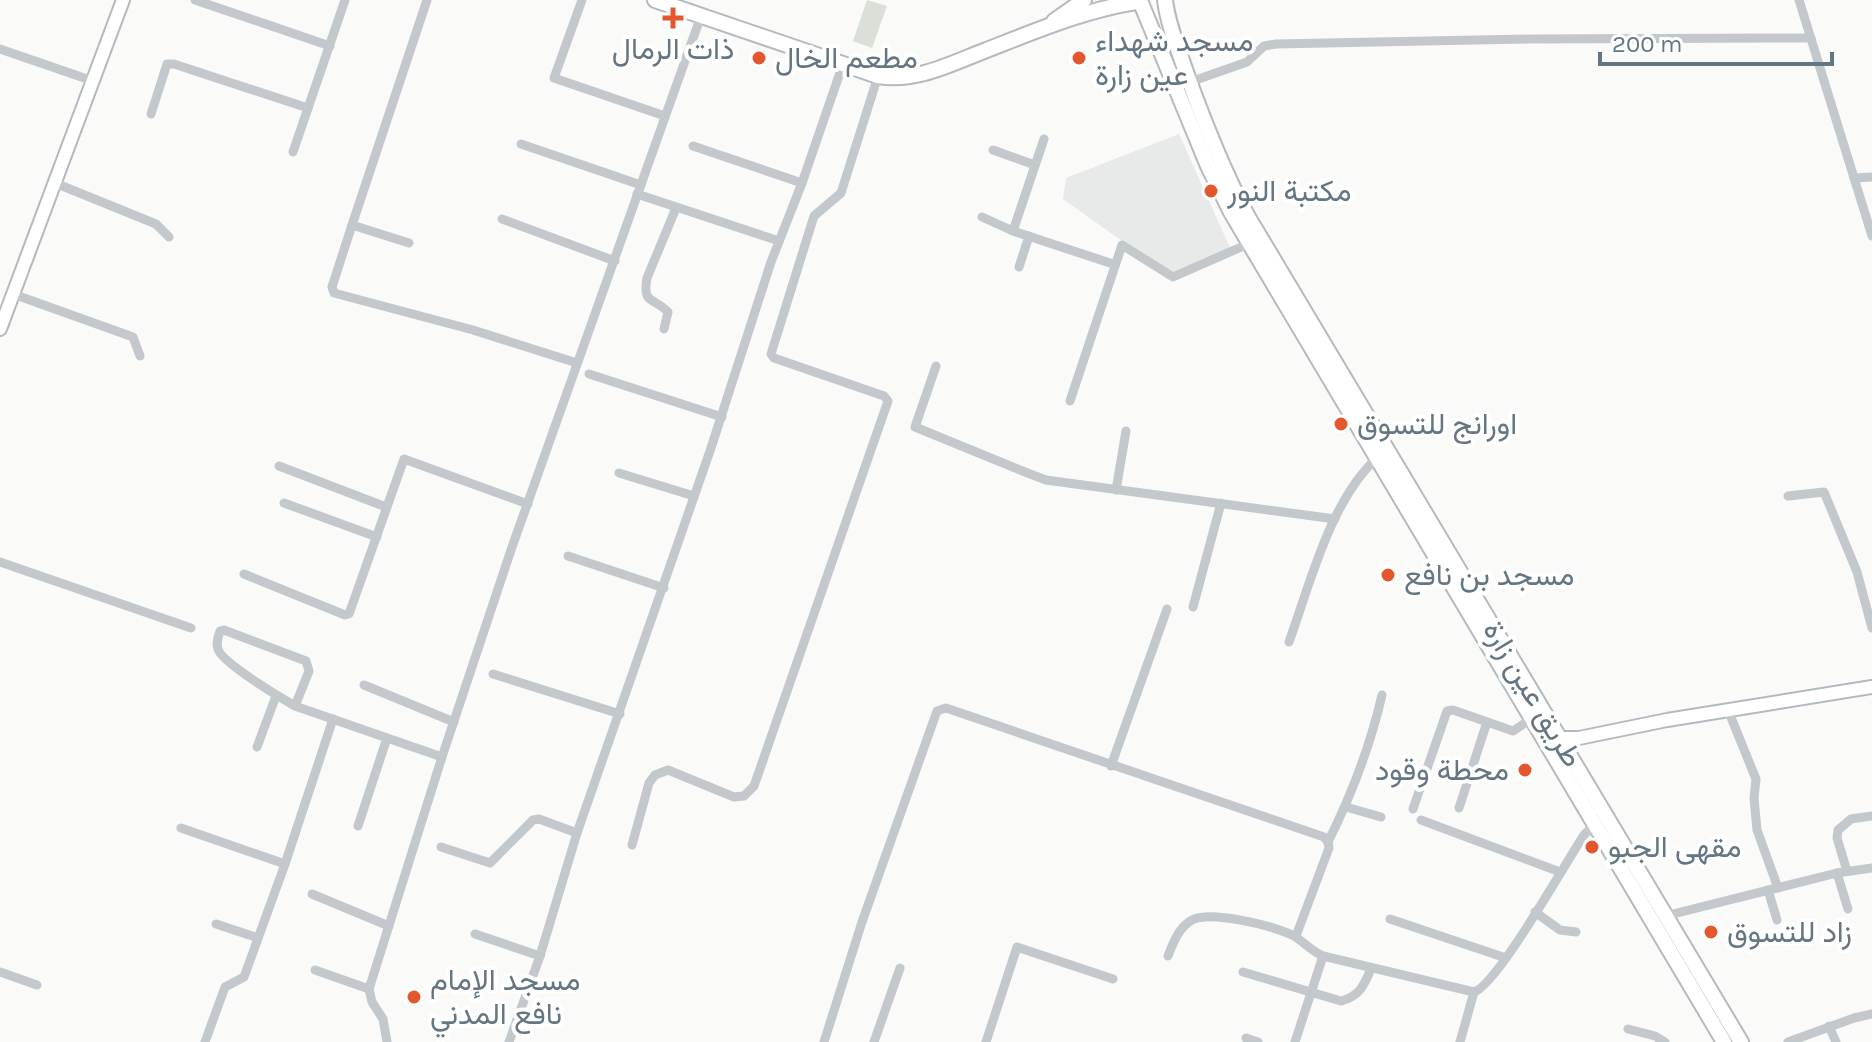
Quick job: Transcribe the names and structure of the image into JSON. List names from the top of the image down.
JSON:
{
  "streets": {
    "main road": ["طريق عين زارة"]
  },
  "places": {
    "health": ["ذات الرمال"],
    "other": [
      "مطعم الخال",
      "مسجد شهداء عين زارة",
      "مكتبة النور",
      "اورانج للتسوق",
      "مسجد بن نافع",
      "محطة وقود",
      "مقهى الجبو",
      "زاد للتسوق",
      "مسجد الإمام نافع المدني"
    ]
  },
  "scale_bar": "200 m"
}
